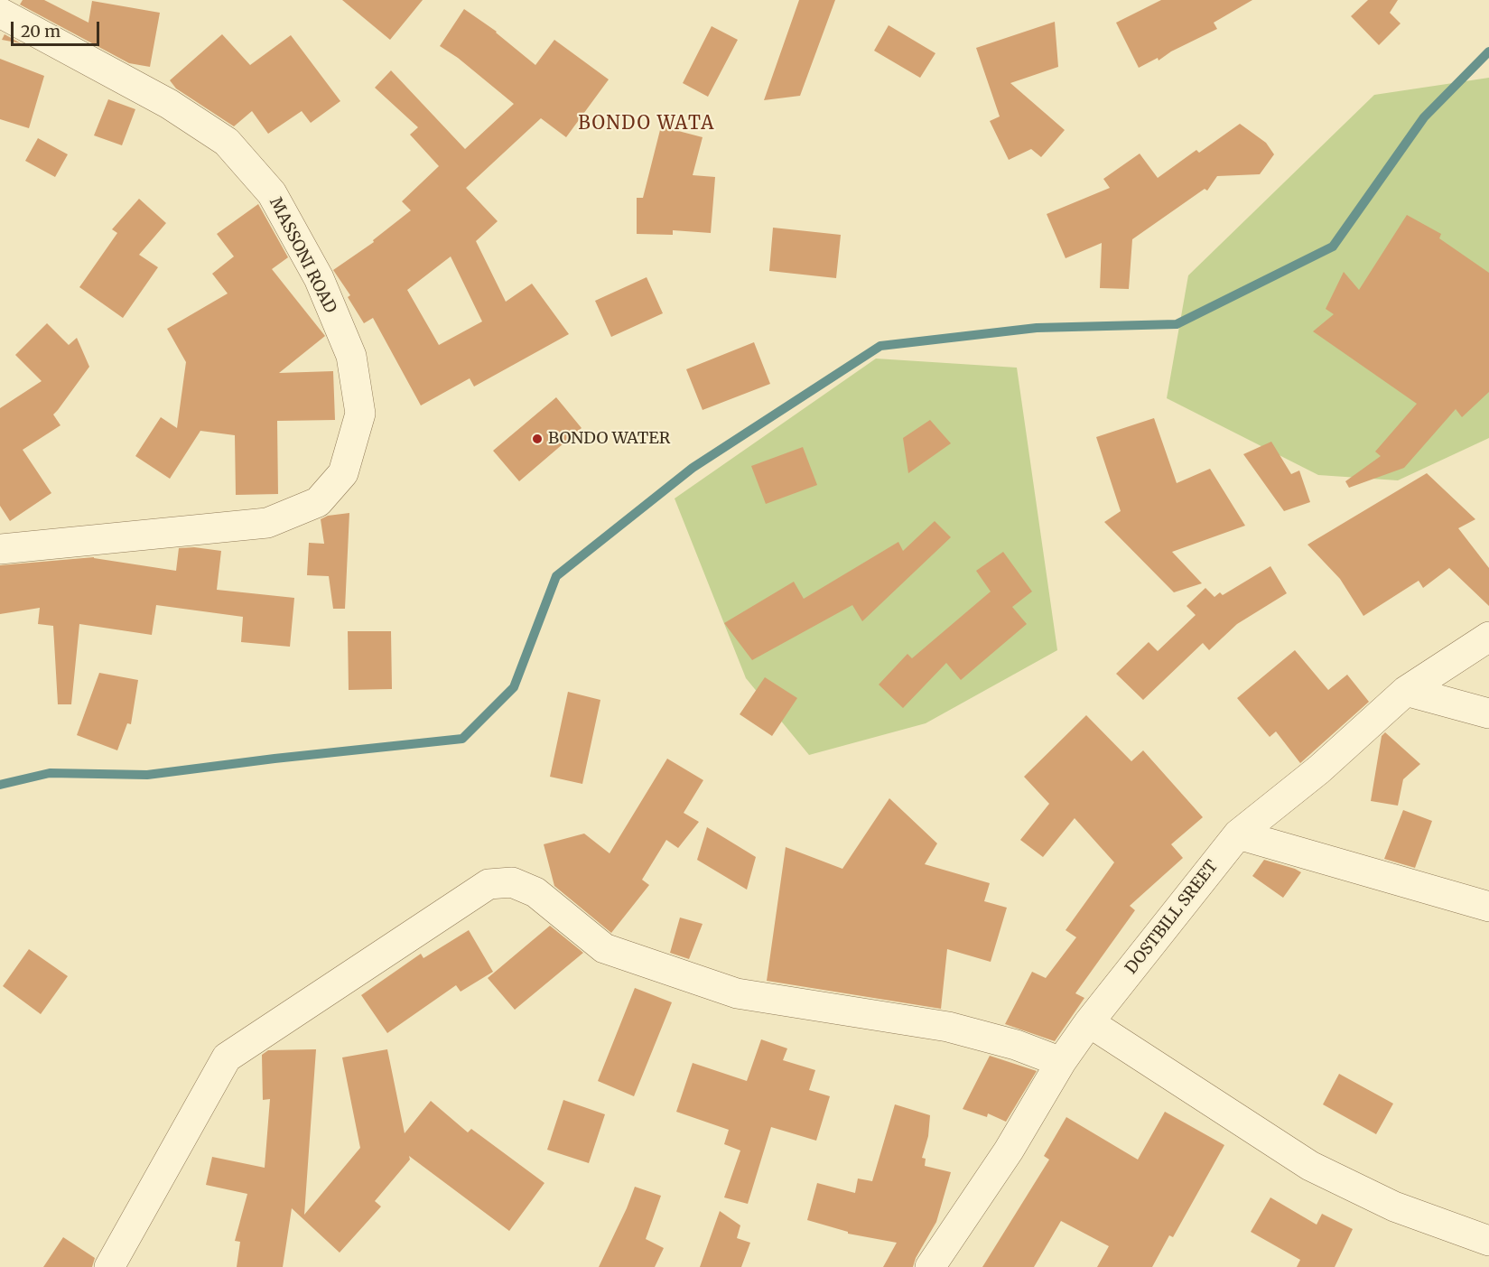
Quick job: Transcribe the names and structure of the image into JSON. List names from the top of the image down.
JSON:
{
  "streets": {
    "street": ["MASSONI ROAD", "DOSTBILL SREET"]
  },
  "districts": ["BONDO WATA"],
  "places": ["BONDO WATER"],
  "scale_bar": "20 m"
}
